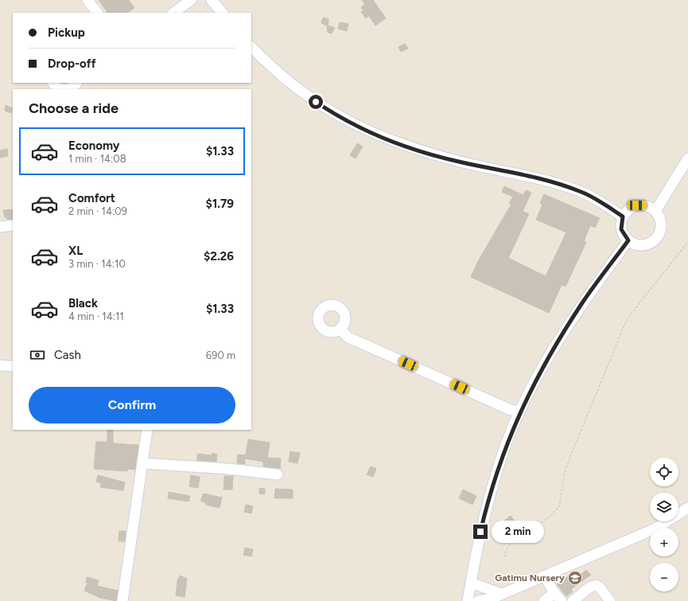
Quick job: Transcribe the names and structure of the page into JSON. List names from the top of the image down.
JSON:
{
  "places": {
    "school or university": ["Gatimu Nursery"]
  },
  "page": {
    "banner": ["Pickup", "Drop-off"],
    "heading": "Choose a ride",
    "list": [
      {
        "name": "Economy",
        "note": "1 min · 14:08",
        "value": "$1.33"
      },
      {
        "name": "Comfort",
        "note": "2 min · 14:09",
        "value": "$1.79"
      },
      {
        "name": "XL",
        "note": "3 min · 14:10",
        "value": "$2.26"
      },
      {
        "name": "Black",
        "note": "4 min · 14:11",
        "value": "$1.33"
      }
    ],
    "pay": ["Cash", "690 m"],
    "buttons": "Confirm",
    "map_buttons": ["+", "−"],
    "bubble": "2 min"
  }
}
